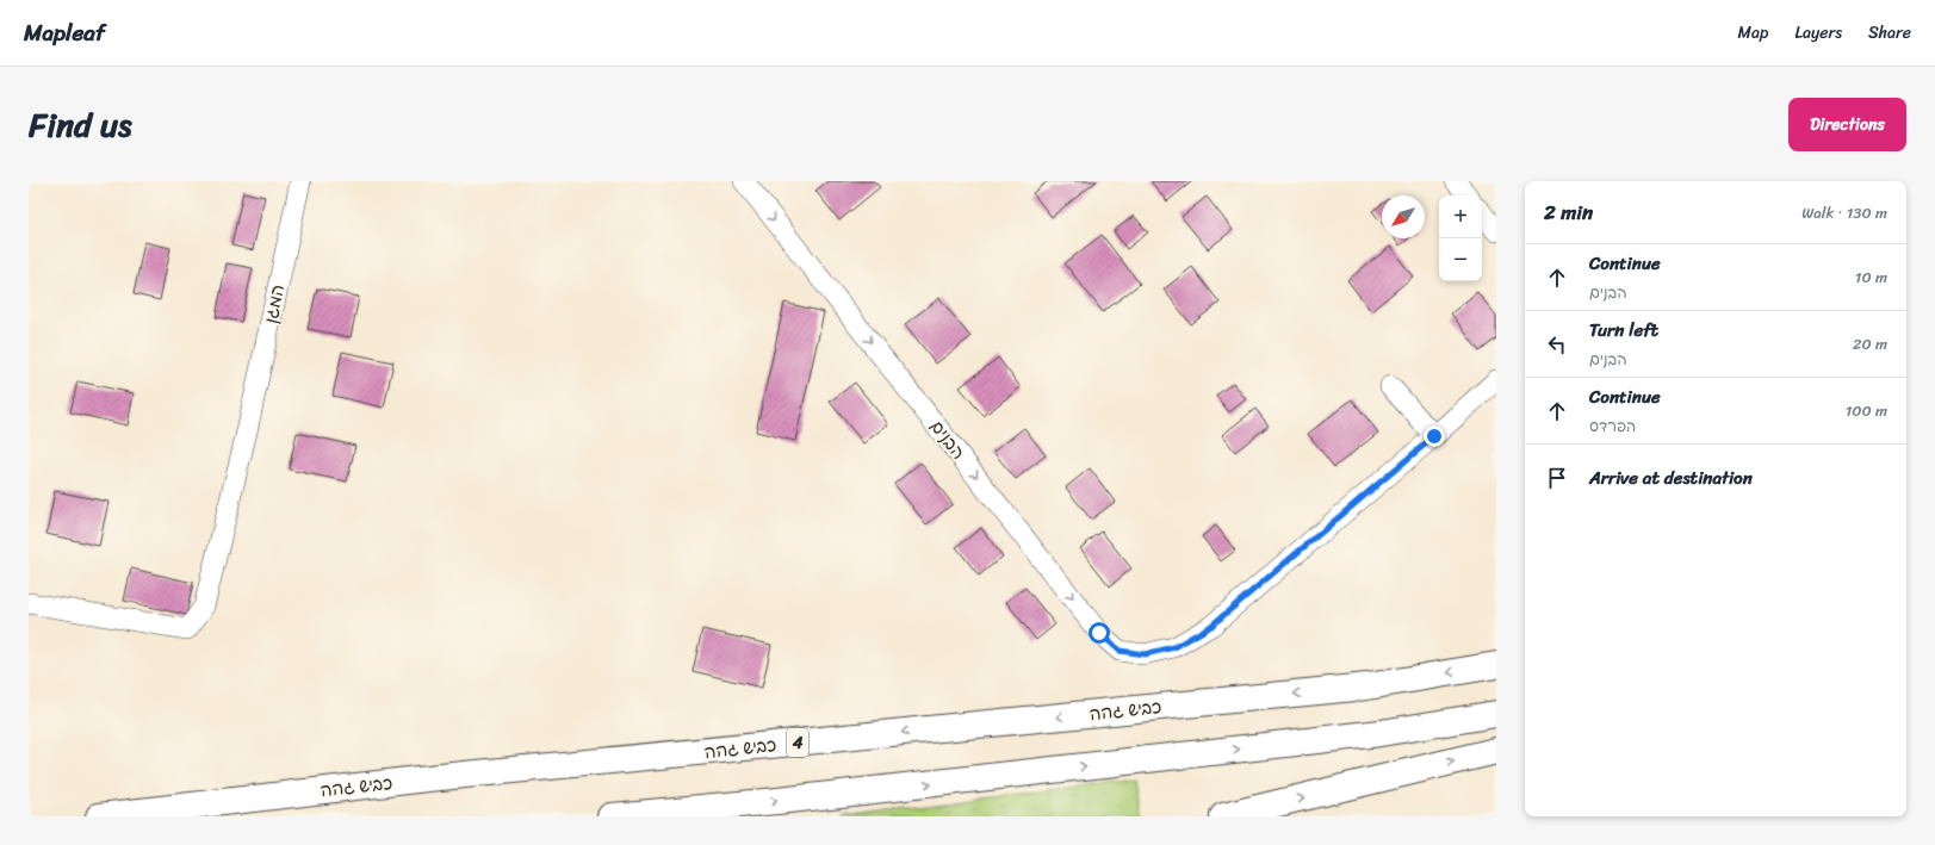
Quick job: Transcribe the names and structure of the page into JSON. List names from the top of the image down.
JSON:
{
  "streets": {
    "highway": ["כביש גהה", "4"],
    "street": ["המגן", "הבנים"]
  },
  "north": "bottom left",
  "page": {
    "header": "Mapleaf",
    "nav": ["Map", "Layers", "Share"],
    "title": "Find us",
    "buttons": "Directions",
    "heading": ["2 min", "Walk · 130 m"],
    "map_buttons": ["+", "−"],
    "list": [
      ["Continue", "הבנים", "10 m"],
      ["Turn left", "הבנים", "20 m"],
      ["Continue", "הפרדס", "100 m"],
      "Arrive at destination"
    ]
  }
}
